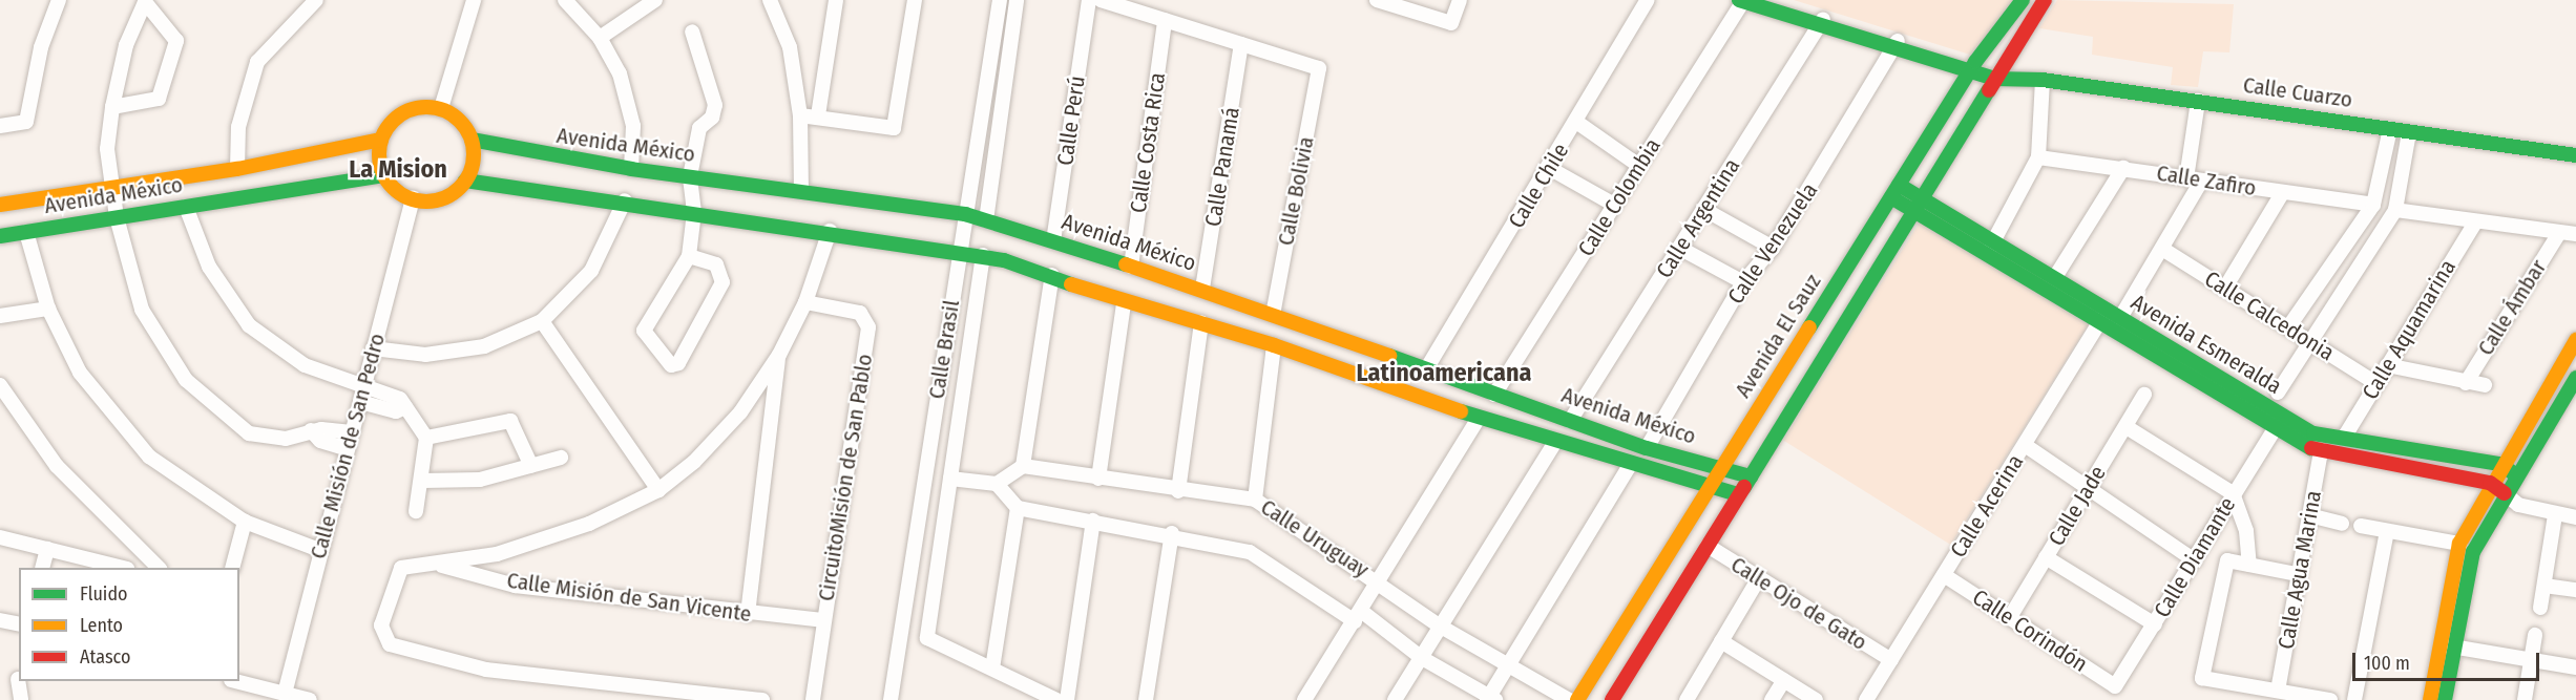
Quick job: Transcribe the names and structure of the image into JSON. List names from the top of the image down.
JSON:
{
  "streets": {
    "street": [
      "Calle Cuarzo",
      "Calle Perú",
      "Calle Costa Rica",
      "Avenida México",
      "Calle Panamá",
      "Calle Zafiro",
      "Calle Chile",
      "Calle Bolivia",
      "Calle Colombia",
      "Calle Argentina",
      "Calle Venezuela",
      "Calle Ámbar",
      "Calle Calcedonia",
      "Calle Aquamarina",
      "Avenida El Sauz",
      "Avenida Esmeralda",
      "Calle Brasil",
      "Calle Misión de San Pedro",
      "CircuitoMisión de San Pablo",
      "Calle Acerina",
      "Calle Jade",
      "Calle Uruguay",
      "Calle Diamante",
      "Calle Agua Marina",
      "Calle Misión de San Vicente",
      "Calle Ojo de Gato",
      "Calle Corindón"
    ]
  },
  "crossings": [
    ["Calle Cuarzo", "Calle Argentina"],
    ["Calle Cuarzo", "Calle Venezuela"],
    ["Calle Cuarzo", "Avenida El Sauz"],
    ["Calle Cuarzo", "Calle Acerina"],
    ["Calle Perú", "Avenida México"],
    ["Calle Costa Rica", "Avenida México"],
    ["Avenida México", "Calle Panamá"],
    ["Avenida México", "Calle Chile"],
    ["Avenida México", "Calle Bolivia"],
    ["Avenida México", "Calle Colombia"],
    ["Avenida México", "Calle Argentina"],
    ["Avenida México", "Calle Venezuela"],
    ["Avenida México", "Avenida El Sauz"],
    ["Avenida México", "Calle Brasil"],
    ["Avenida México", "Calle Misión de San Pedro"],
    ["Calle Panamá", "Calle Bolivia"],
    ["Calle Zafiro", "Calle Acerina"],
    ["Calle Calcedonia", "Calle Aquamarina"],
    ["Calle Calcedonia", "Calle Acerina"],
    ["Calle Aquamarina", "Avenida Esmeralda"],
    ["Avenida El Sauz", "Avenida Esmeralda"],
    ["Avenida Esmeralda", "Calle Acerina"],
    ["Avenida Esmeralda", "Calle Diamante"],
    ["Avenida Esmeralda", "Calle Agua Marina"],
    ["CircuitoMisión de San Pablo", "Calle Misión de San Vicente"],
    ["Calle Acerina", "Calle Ojo de Gato"],
    ["Calle Acerina", "Calle Corindón"],
    ["Calle Jade", "Calle Corindón"],
    ["Calle Diamante", "Calle Corindón"]
  ],
  "districts": ["La Mision", "Latinoamericana"],
  "legend": ["Fluido", "Lento", "Atasco"],
  "scale_bar": "100 m"
}
